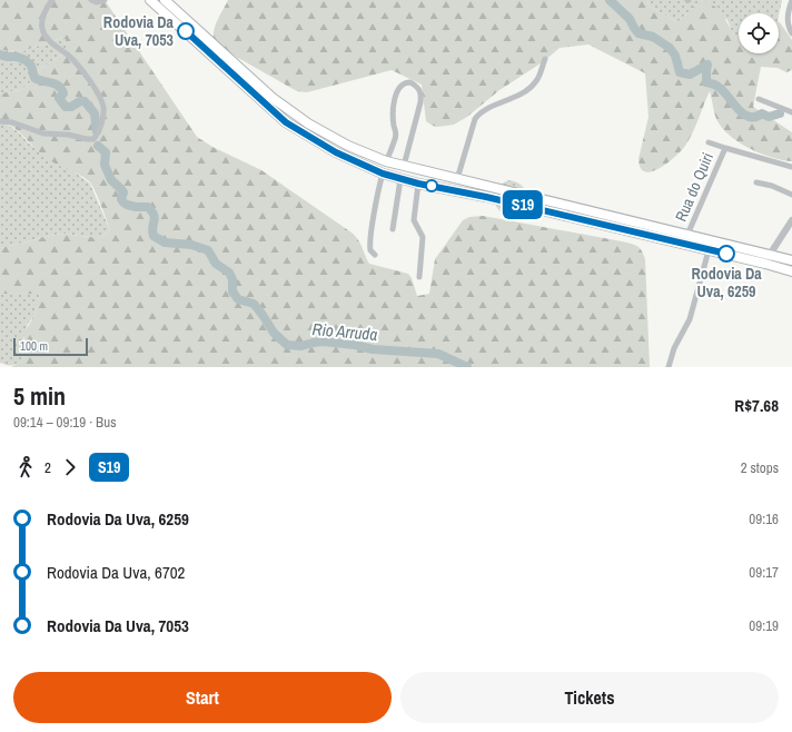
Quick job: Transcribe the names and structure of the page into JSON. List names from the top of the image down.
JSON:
{
  "streets": {
    "street": ["Rua do Quiri"]
  },
  "water": ["Rio Arruda"],
  "places": ["Rodovia Da Uva, 7053", "Rodovia Da Uva, 6259"],
  "lines": ["bus line S19"],
  "scale_bar": "100 m",
  "page": {
    "on_map": "S19",
    "scale": "100 m",
    "heading": ["5 min", "09:14 – 09:19 · Bus", "R$7.68"],
    "legs": ["2", "S19", "2 stops"],
    "list": [
      {
        "name": "Rodovia Da Uva, 6259",
        "value": "09:16"
      },
      {
        "name": "Rodovia Da Uva, 6702",
        "value": "09:17"
      },
      {
        "name": "Rodovia Da Uva, 7053",
        "value": "09:19"
      }
    ],
    "buttons": ["Start", "Tickets"]
  }
}
